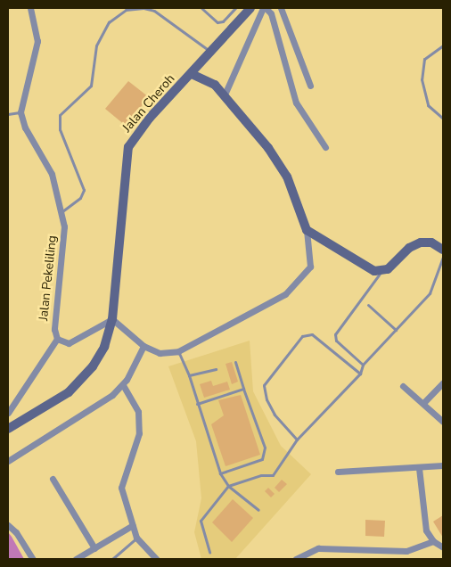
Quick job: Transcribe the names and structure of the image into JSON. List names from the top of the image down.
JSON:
{
  "streets": {
    "main road": ["Jalan Cheroh"],
    "street": ["Jalan Pekeliling"]
  },
  "crossings": [
    ["Jalan Cheroh", "Jalan Pekeliling"]
  ]
}
